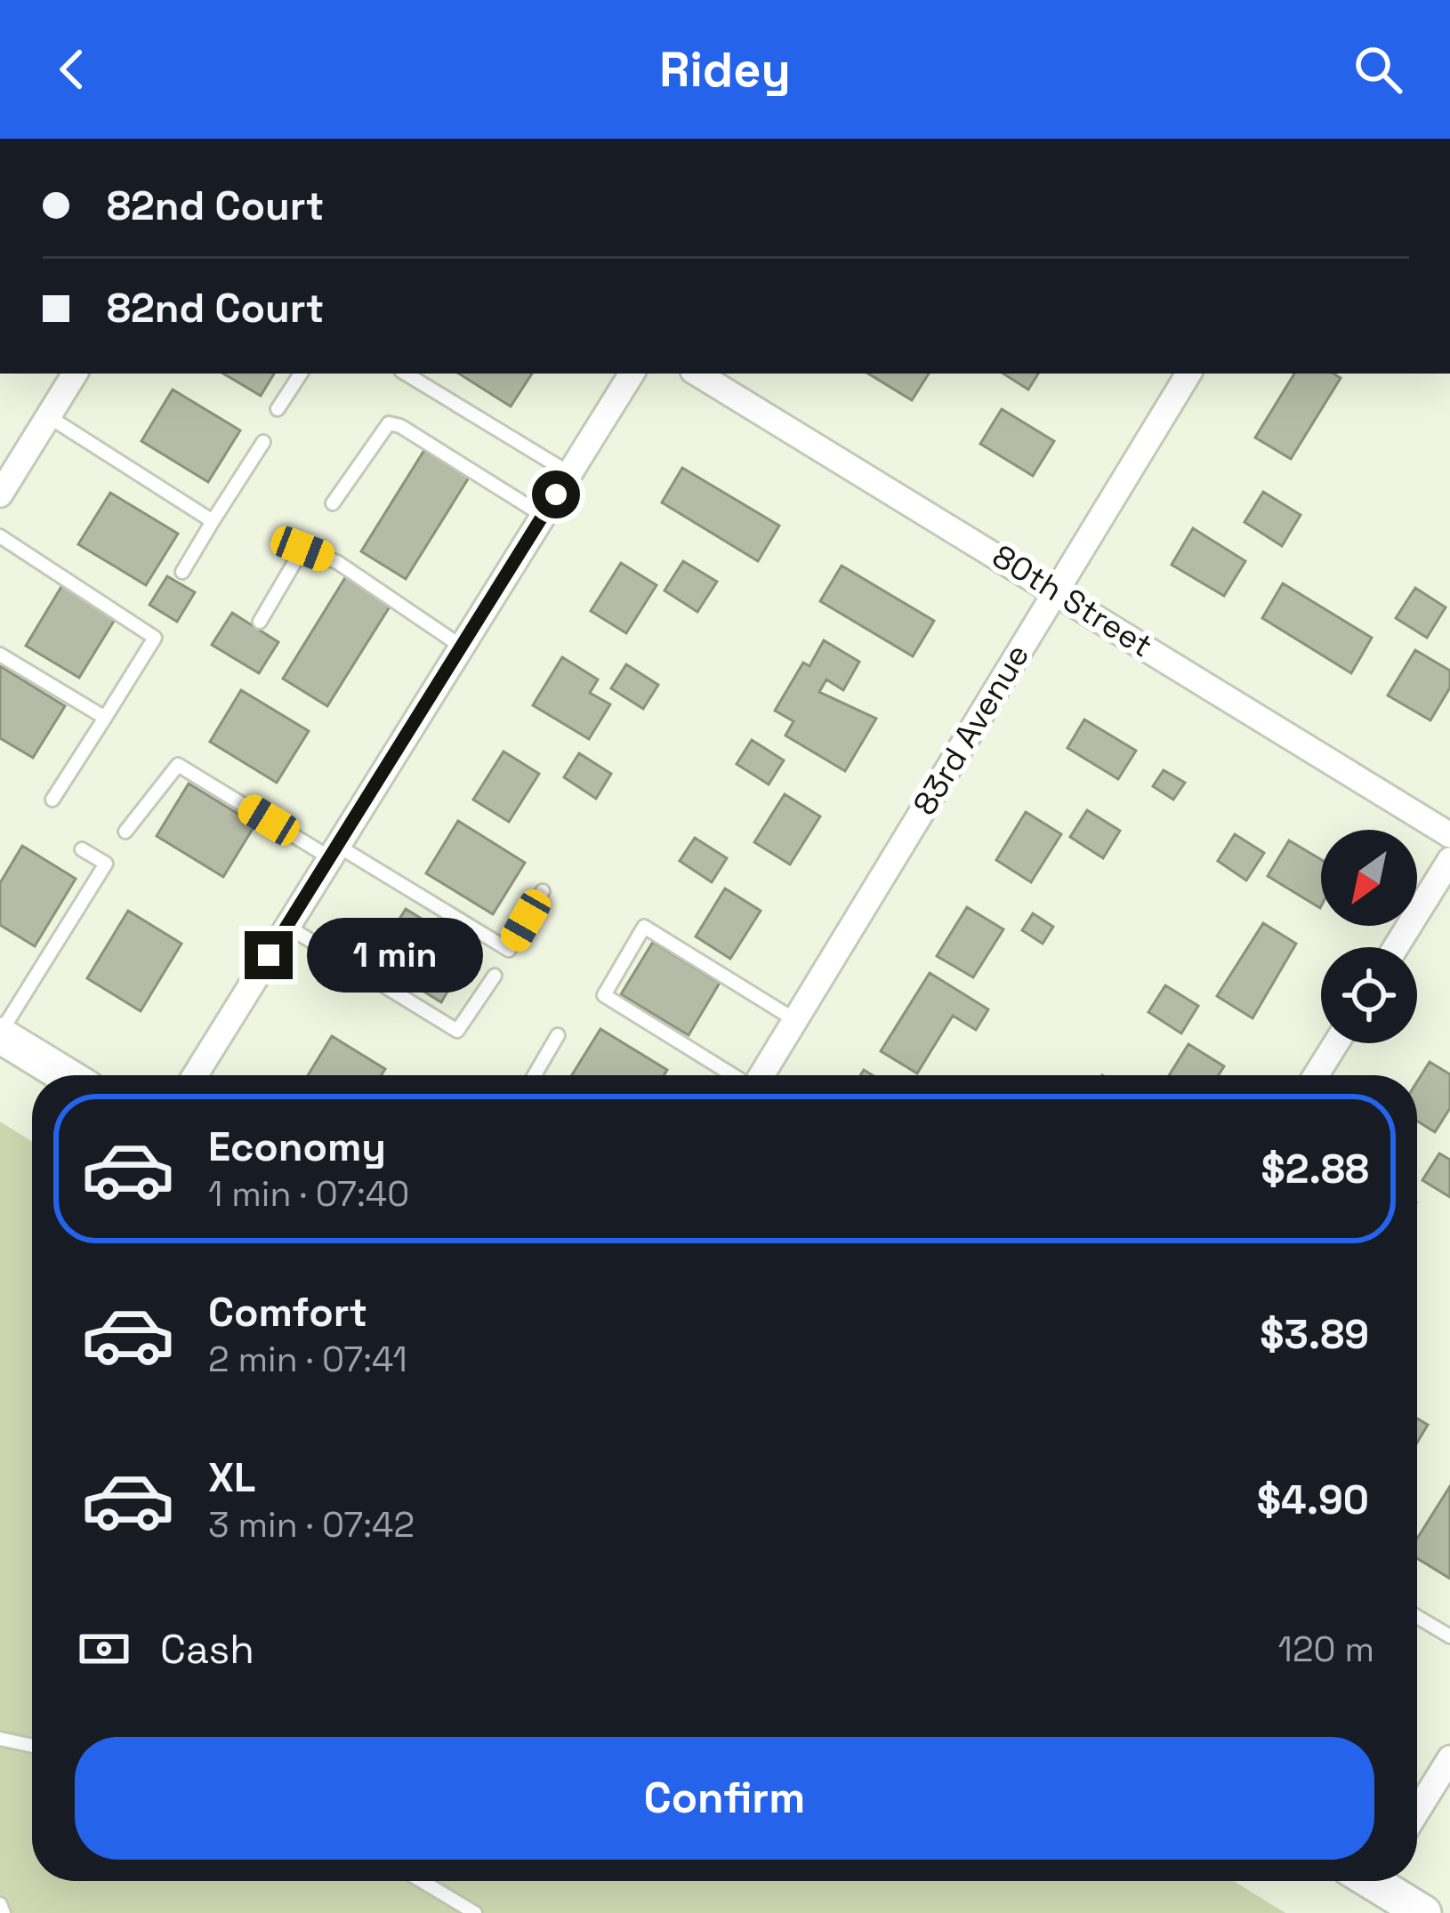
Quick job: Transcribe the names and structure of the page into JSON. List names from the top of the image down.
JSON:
{
  "streets": {
    "street": ["80th Street", "83rd Avenue"]
  },
  "crossings": [
    ["80th Street", "83rd Avenue"]
  ],
  "north": "bottom left",
  "page": {
    "header": "Ridey",
    "banner": ["82nd Court", "82nd Court"],
    "bubble": "1 min",
    "list": [
      {
        "name": "Economy",
        "note": "1 min · 07:40",
        "value": "$2.88"
      },
      {
        "name": "Comfort",
        "note": "2 min · 07:41",
        "value": "$3.89"
      },
      {
        "name": "XL",
        "note": "3 min · 07:42",
        "value": "$4.90"
      }
    ],
    "pay": ["Cash", "120 m"],
    "buttons": "Confirm"
  }
}
